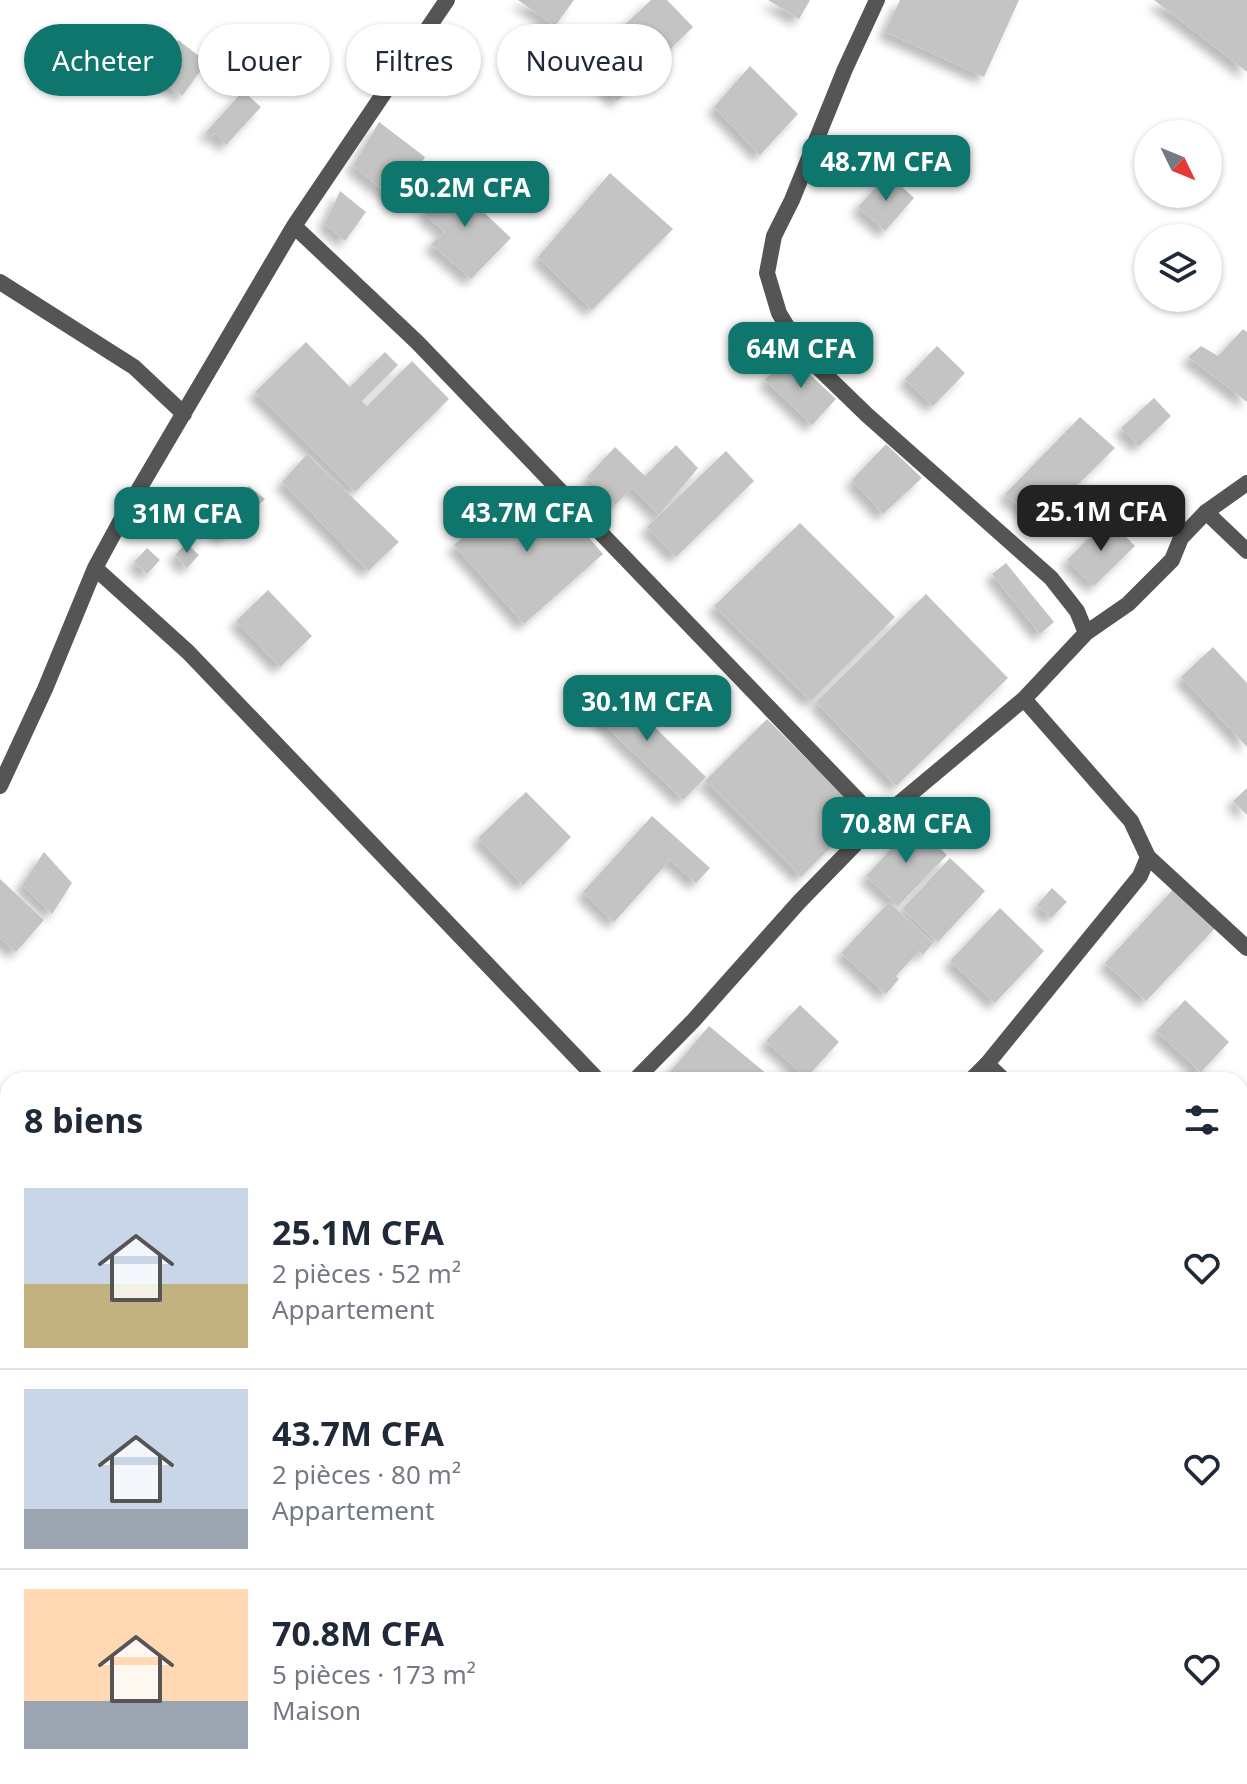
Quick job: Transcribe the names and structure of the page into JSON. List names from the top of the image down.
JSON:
{
  "north": "bottom right",
  "page": {
    "chip": [
      "Acheter",
      "Louer",
      "Filtres",
      "Nouveau"
    ],
    "price": [
      "48.7M CFA",
      "50.2M CFA",
      "64M CFA",
      "25.1M CFA",
      "43.7M CFA",
      "31M CFA",
      "30.1M CFA",
      "70.8M CFA"
    ],
    "heading": "8 biens",
    "list": [
      {
        "name": "25.1M CFA",
        "note": "2 pièces · 52 m² · Appartement"
      },
      {
        "name": "43.7M CFA",
        "note": "2 pièces · 80 m² · Appartement"
      },
      {
        "name": "70.8M CFA",
        "note": "5 pièces · 173 m² · Maison"
      }
    ]
  }
}
